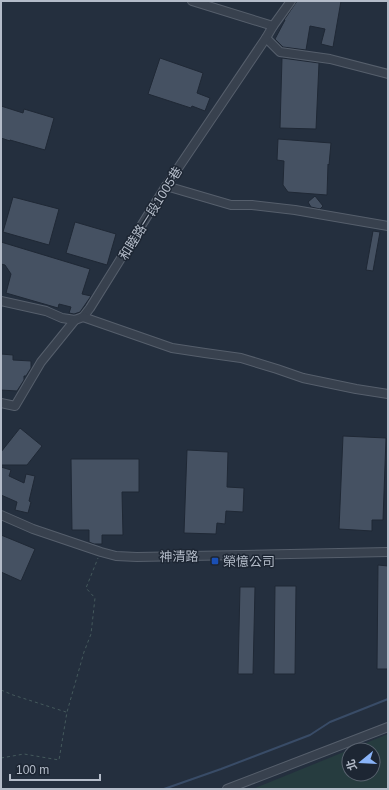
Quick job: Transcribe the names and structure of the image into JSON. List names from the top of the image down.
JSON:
{
  "streets": {
    "street": ["和睦路一段1005巷", "神清路"]
  },
  "places": {
    "transit": ["榮憶公司"]
  },
  "scale_bar": "100 m",
  "north": "left"
}
